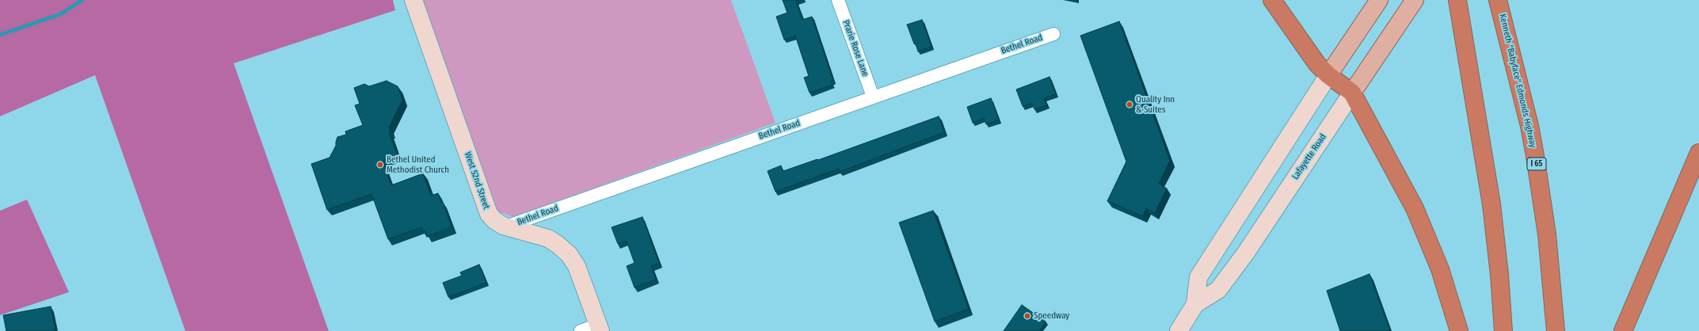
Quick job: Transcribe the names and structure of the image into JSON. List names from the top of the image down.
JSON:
{
  "streets": {
    "highway": ["Kenneth \"Babyface\" Edmonds Highway", "I 65"],
    "main road": ["Lafayette Road", "West 52nd Street"],
    "street": ["Bethel Road", "Prarie Rose Lane"]
  },
  "crossings": [
    ["Bethel Road", "Prarie Rose Lane"],
    ["Bethel Road", "West 52nd Street"]
  ],
  "places": ["Quality Inn & Suites", "Bethel United Methodist Church", "Speedway"]
}
